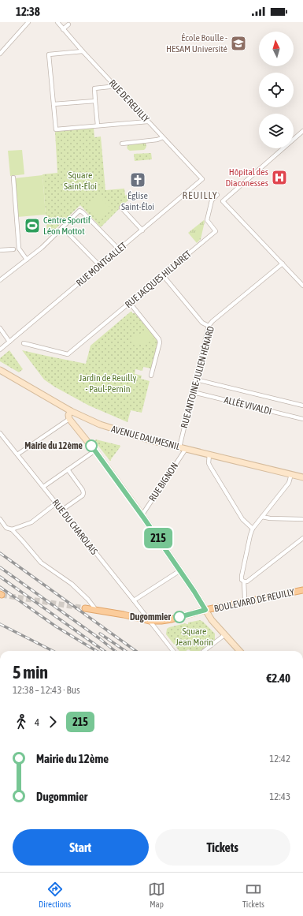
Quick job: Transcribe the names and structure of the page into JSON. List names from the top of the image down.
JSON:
{
  "streets": {
    "main road": ["AVENUE DAUMESNIL", "BOULEVARD DE REUILLY"],
    "street": [
      "RUE DE REUILLY",
      "RUE MONTGALLET",
      "RUE JACQUES HILLAIRET",
      "RUE ANTOINE-JULIEN HÉNARD",
      "ALLÉE VIVALDI",
      "RUE BIGNON",
      "RUE DU CHAROLAIS"
    ]
  },
  "crossings": [
    ["RUE DE REUILLY", "RUE MONTGALLET"],
    ["RUE ANTOINE-JULIEN HÉNARD", "ALLÉE VIVALDI"],
    ["RUE ANTOINE-JULIEN HÉNARD", "AVENUE DAUMESNIL"],
    ["AVENUE DAUMESNIL", "RUE BIGNON"],
    ["RUE DU CHAROLAIS", "BOULEVARD DE REUILLY"]
  ],
  "districts": ["REUILLY"],
  "parks": ["Square Saint-Éloi", "Jardin de Reuilly - Paul-Pernin", "Square Jean Morin"],
  "places": {
    "school or university": ["École Boulle - HESAM Université"],
    "hospital": ["Hôpital des Diaconesses"],
    "church": ["Église Saint-Éloi"],
    "sports": ["Centre Sportif Léon Mottot"],
    "other": ["Mairie du 12ème", "Dugommier"]
  },
  "lines": ["bus line 215"],
  "north": "top",
  "page": {
    "status": "12:38",
    "on_map": "215",
    "heading": ["5 min", "12:38 – 12:43 · Bus", "€2.40"],
    "legs": ["4", "215"],
    "list": [
      {
        "name": "Mairie du 12ème",
        "value": "12:42"
      },
      {
        "name": "Dugommier",
        "value": "12:43"
      }
    ],
    "buttons": ["Start", "Tickets"],
    "tabs": ["Directions", "Map", "Tickets"]
  }
}
